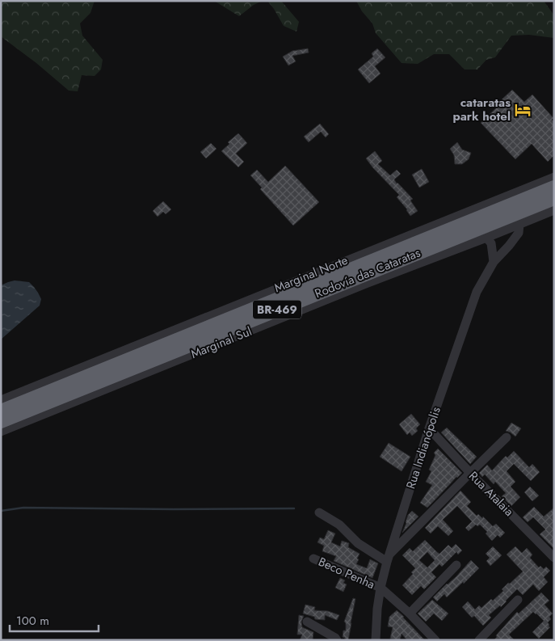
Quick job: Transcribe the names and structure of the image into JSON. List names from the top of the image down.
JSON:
{
  "streets": {
    "highway": ["Rodovía das Cataratas", "BR-469"],
    "street": [
      "Marginal Norte",
      "Marginal Sul",
      "Rua Indianópolis",
      "Rua Atalaia",
      "Beco Penha"
    ]
  },
  "crossings": [
    ["Rodovía das Cataratas", "Marginal Sul"],
    ["Rodovía das Cataratas", "Rua Indianópolis"],
    ["Marginal Sul", "Rua Indianópolis"],
    ["Rua Indianópolis", "Rua Atalaia"],
    ["Rua Indianópolis", "Beco Penha"]
  ],
  "places": {
    "hotel": ["cataratas park hotel"]
  },
  "scale_bar": "100 m"
}
